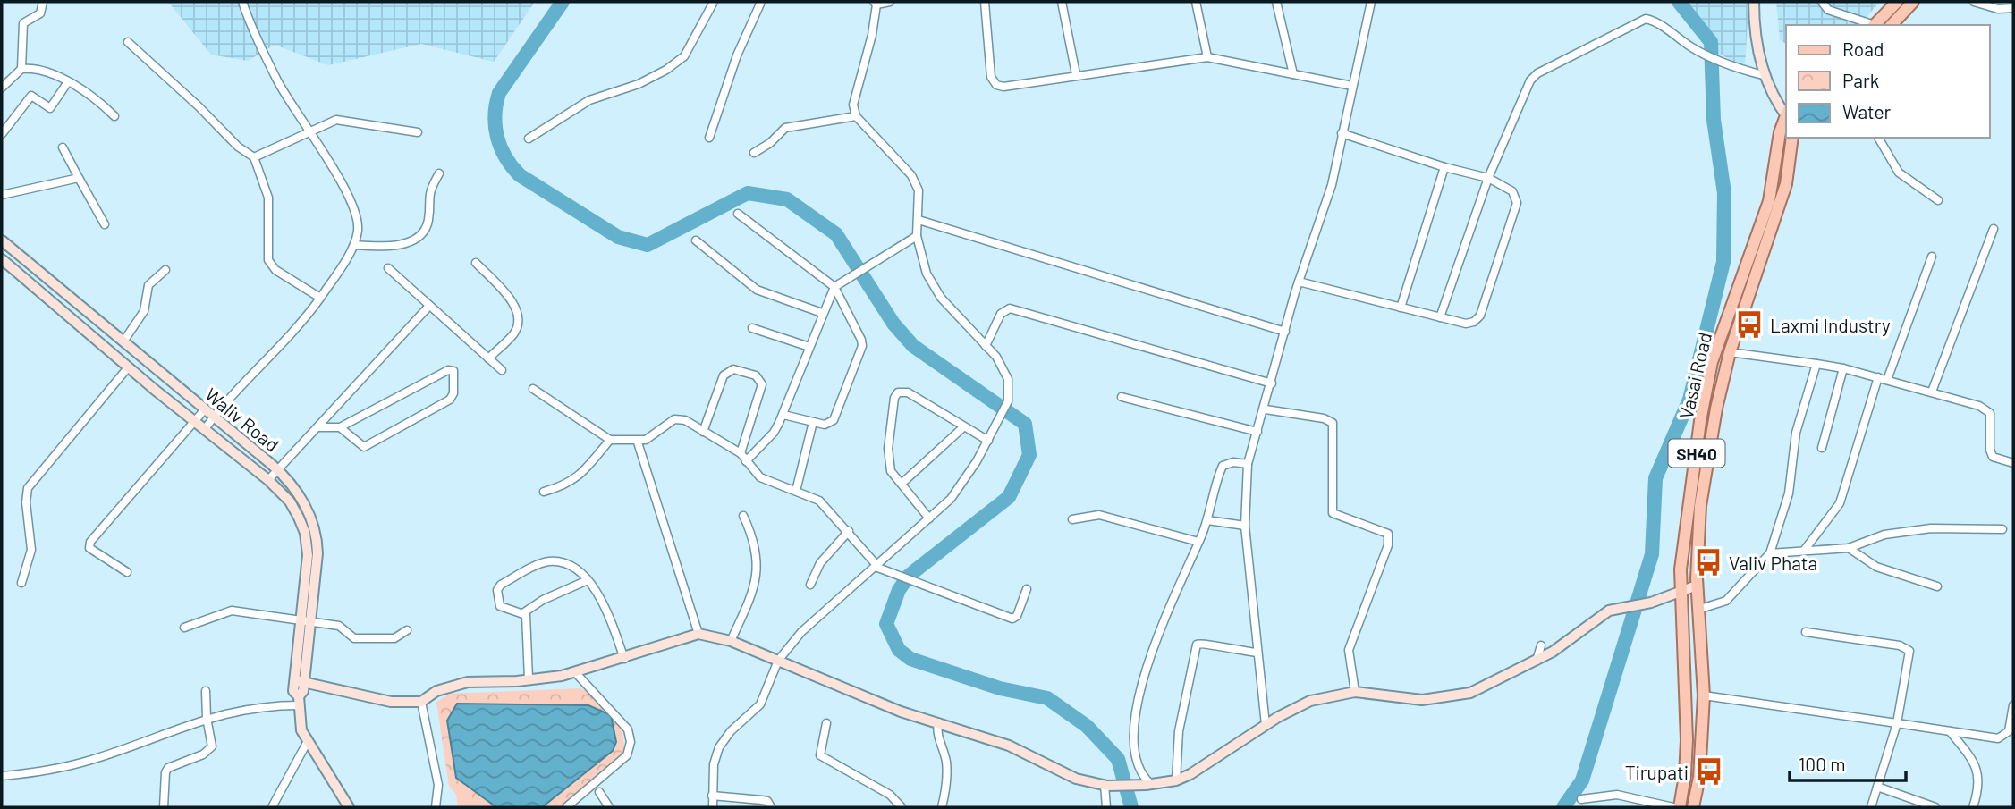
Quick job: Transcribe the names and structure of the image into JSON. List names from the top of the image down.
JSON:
{
  "streets": {
    "main road": ["Vasai Road", "SH40"],
    "street": ["Waliv Road"]
  },
  "places": {
    "bus stop": ["Laxmi Industry", "Valiv Phata", "Tirupati"]
  },
  "legend": ["Road", "Park", "Water"],
  "scale_bar": "100 m"
}
